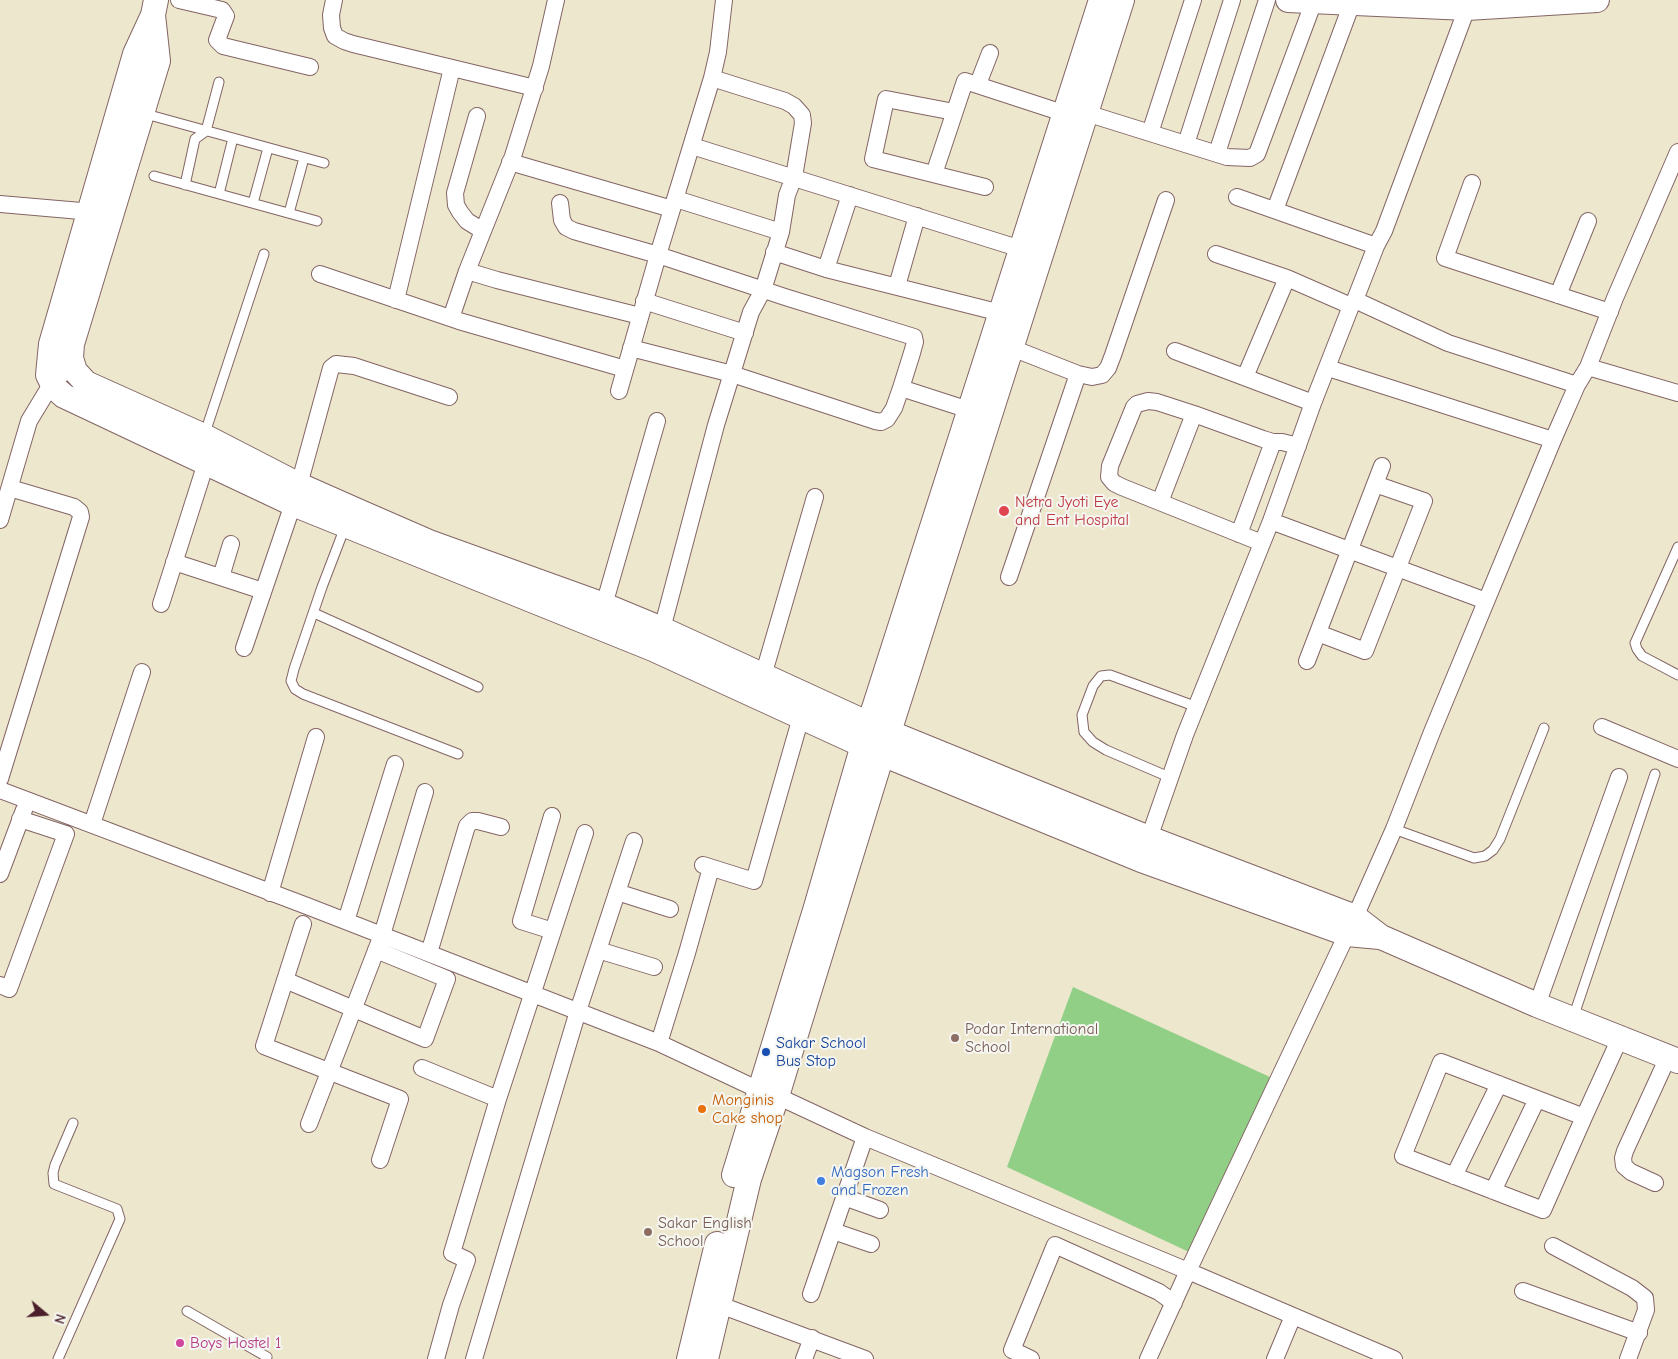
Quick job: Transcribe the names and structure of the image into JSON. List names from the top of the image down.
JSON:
{
  "places": [
    "Netra Jyoti Eye and Ent Hospital",
    "Podar International School",
    "Sakar School Bus Stop",
    "Monginis Cake shop",
    "Magson Fresh and Frozen",
    "Sakar English School",
    "Boys Hostel 1"
  ],
  "north": "right"
}
